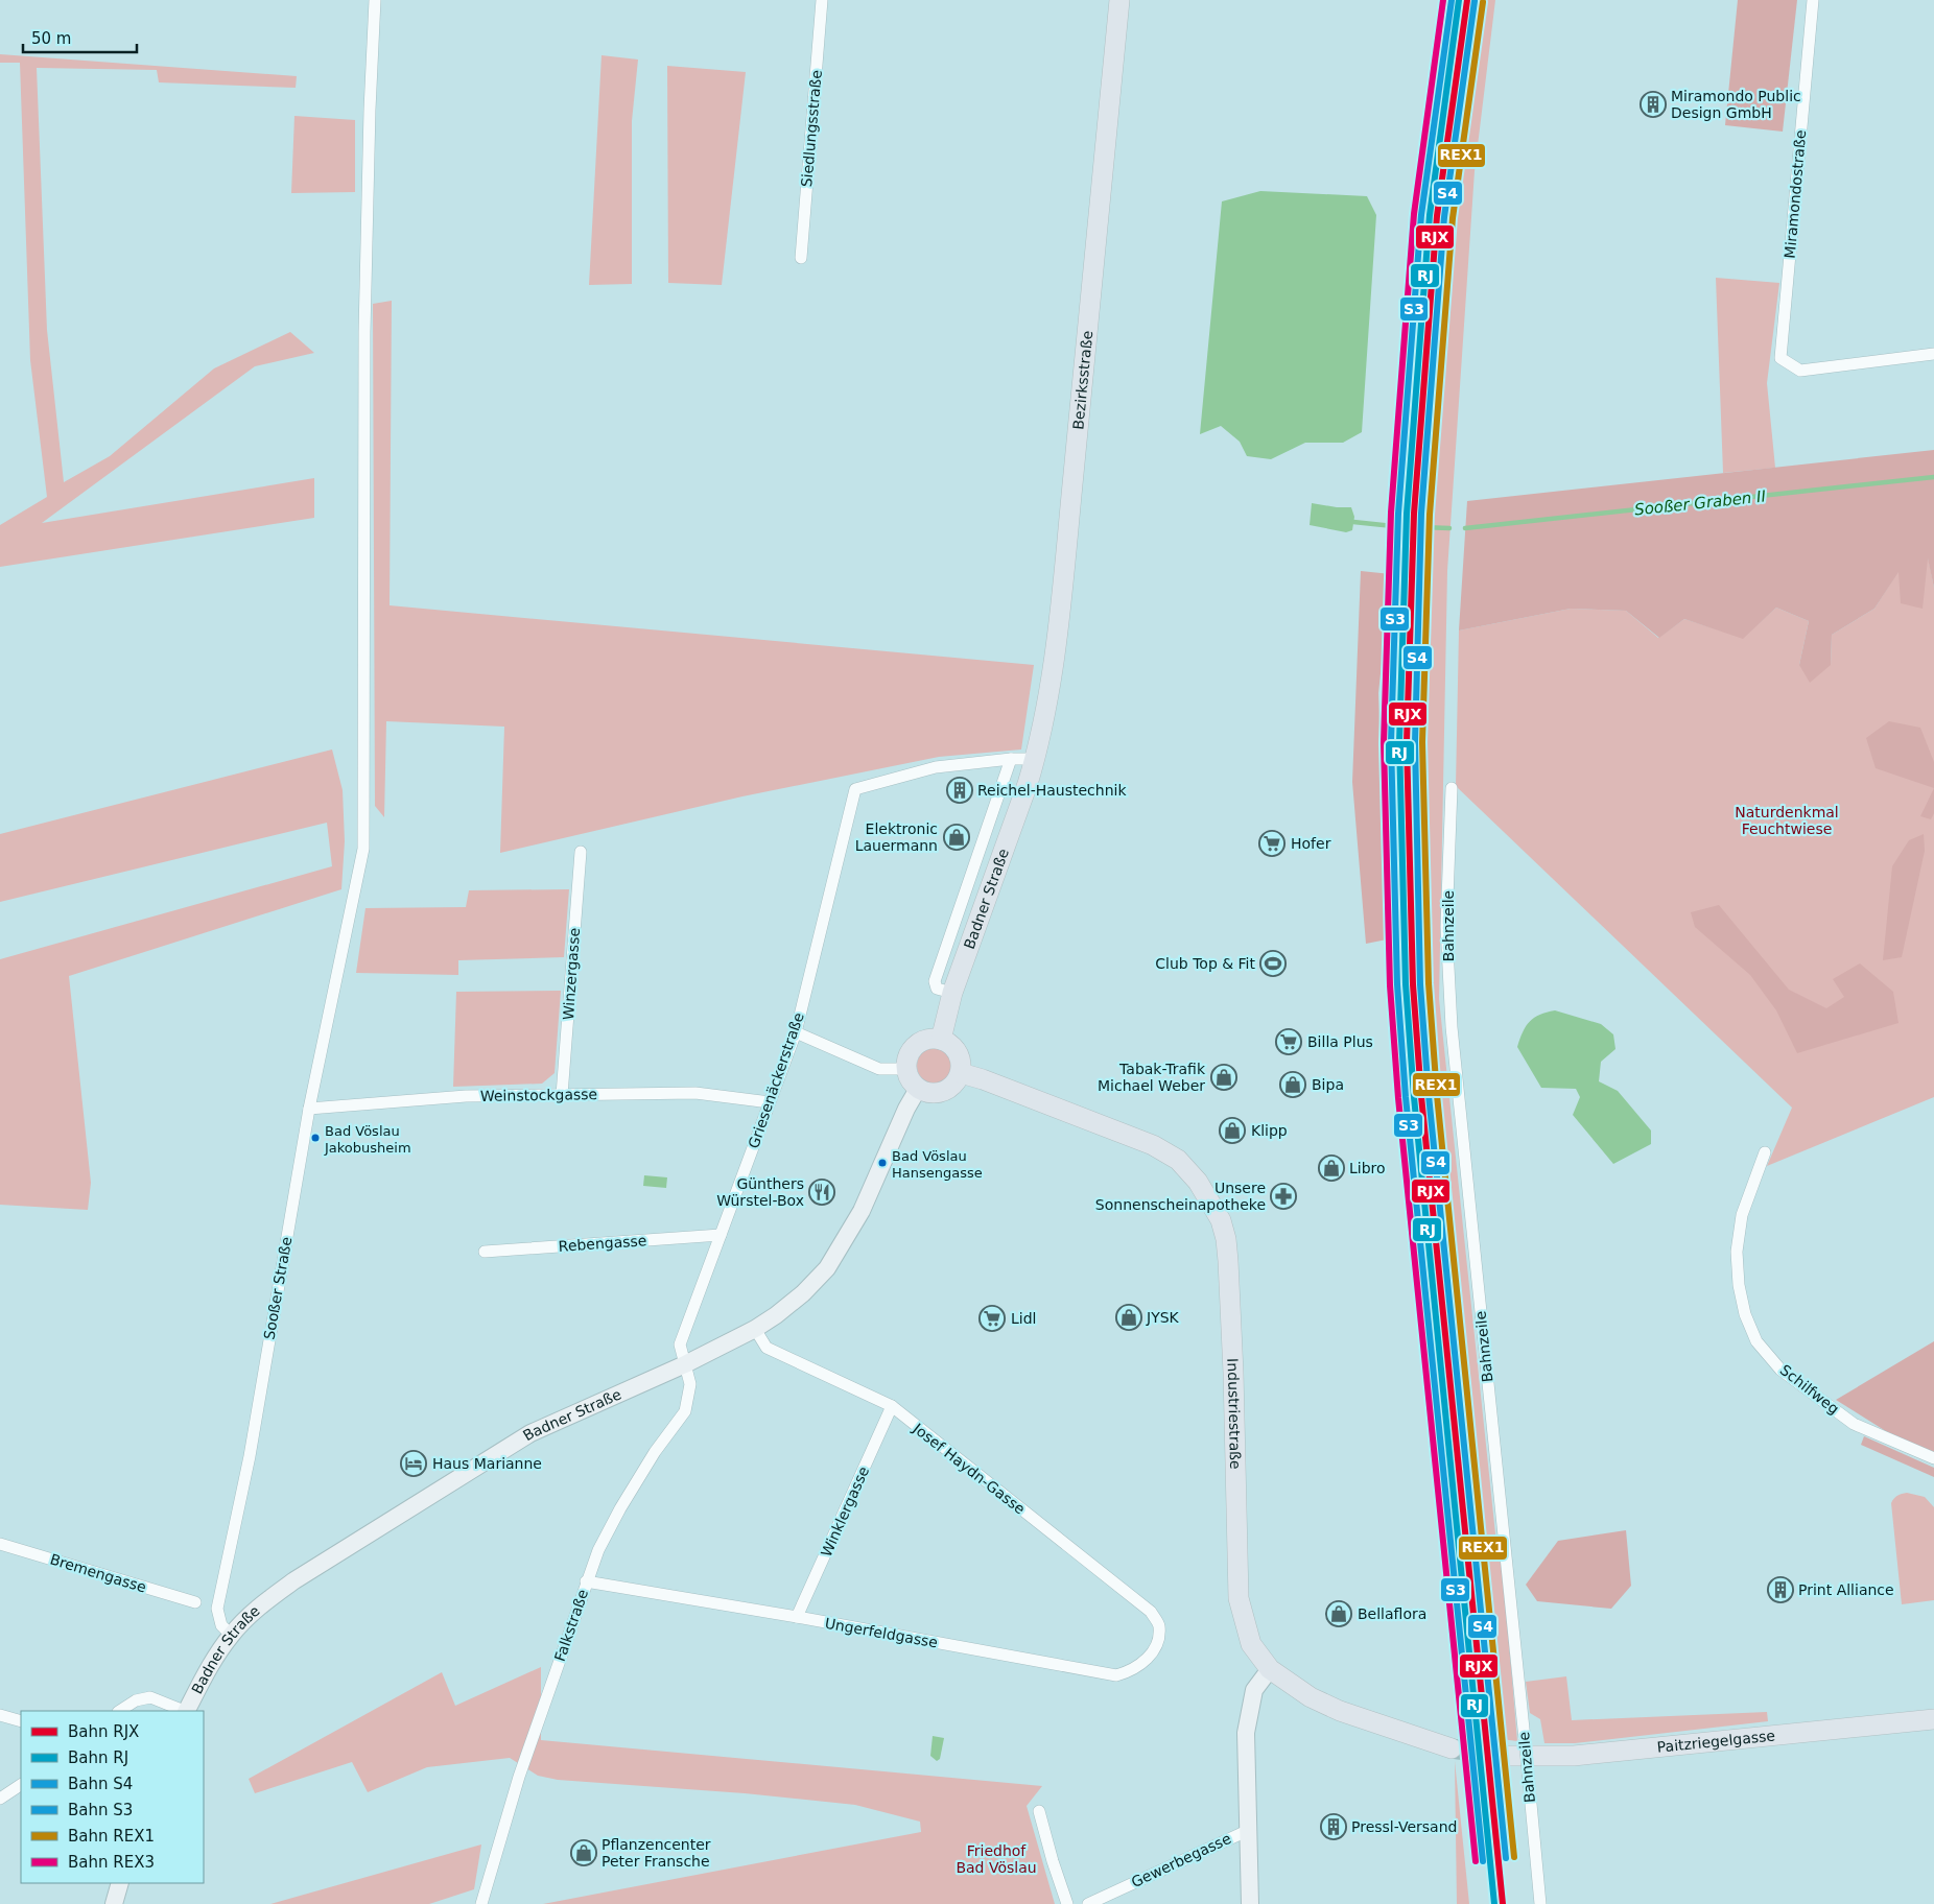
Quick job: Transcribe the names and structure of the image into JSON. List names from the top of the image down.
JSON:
{
  "streets": {
    "main road": [
      "Bezirksstraße",
      "Badner Straße",
      "Industriestraße",
      "Paitzriegelgasse"
    ],
    "street": [
      "Siedlungsstraße",
      "Miramondostraße",
      "Bahnzeile",
      "Winzergasse",
      "Griesenäckerstraße",
      "Weinstockgasse",
      "Rebengasse",
      "Sooßer Straße",
      "Schilfweg",
      "Josef Haydn-Gasse",
      "Winklergasse",
      "Bremengasse",
      "Falkstraße",
      "Ungerfeldgasse",
      "Gewerbegasse"
    ]
  },
  "crossings": [
    ["Bezirksstraße", "Badner Straße"],
    ["Badner Straße", "Griesenäckerstraße"],
    ["Badner Straße", "Sooßer Straße"],
    ["Badner Straße", "Industriestraße"],
    ["Badner Straße", "Josef Haydn-Gasse"],
    ["Badner Straße", "Falkstraße"],
    ["Winzergasse", "Weinstockgasse"],
    ["Griesenäckerstraße", "Weinstockgasse"],
    ["Griesenäckerstraße", "Rebengasse"],
    ["Griesenäckerstraße", "Falkstraße"],
    ["Weinstockgasse", "Sooßer Straße"],
    ["Josef Haydn-Gasse", "Winklergasse"],
    ["Josef Haydn-Gasse", "Ungerfeldgasse"],
    ["Winklergasse", "Ungerfeldgasse"],
    ["Falkstraße", "Ungerfeldgasse"]
  ],
  "water": ["Sooßer Graben II"],
  "parks": ["Naturdenkmal Feuchtwiese", "Friedhof Bad Vöslau"],
  "places": {
    "building": [
      "Miramondo Public Design GmbH",
      "Reichel-Haustechnik",
      "Print Alliance",
      "Pressl-Versand"
    ],
    "shop": [
      "Elektronic Lauermann",
      "Tabak-Trafik Michael Weber",
      "Bipa",
      "Klipp",
      "Libro",
      "JYSK",
      "Bellaflora",
      "Pflanzencenter Peter Fransche"
    ],
    "supermarket": ["Hofer", "Billa Plus", "Lidl"],
    "sports": ["Club Top & Fit"],
    "other": ["Bad Vöslau Jakobusheim", "Bad Vöslau Hansengasse"],
    "restaurant": ["Günthers Würstel-Box"],
    "pharmacy": ["Unsere Sonnenscheinapotheke"],
    "hotel": ["Haus Marianne"]
  },
  "lines": [
    "rail line RJX",
    "rail line RJ",
    "rail line S3",
    "rail line REX3",
    "rail line S4",
    "rail line REX1"
  ],
  "legend": [
    "Bahn RJX",
    "Bahn RJ",
    "Bahn S4",
    "Bahn S3",
    "Bahn REX1",
    "Bahn REX3"
  ],
  "scale_bar": "50 m"
}
